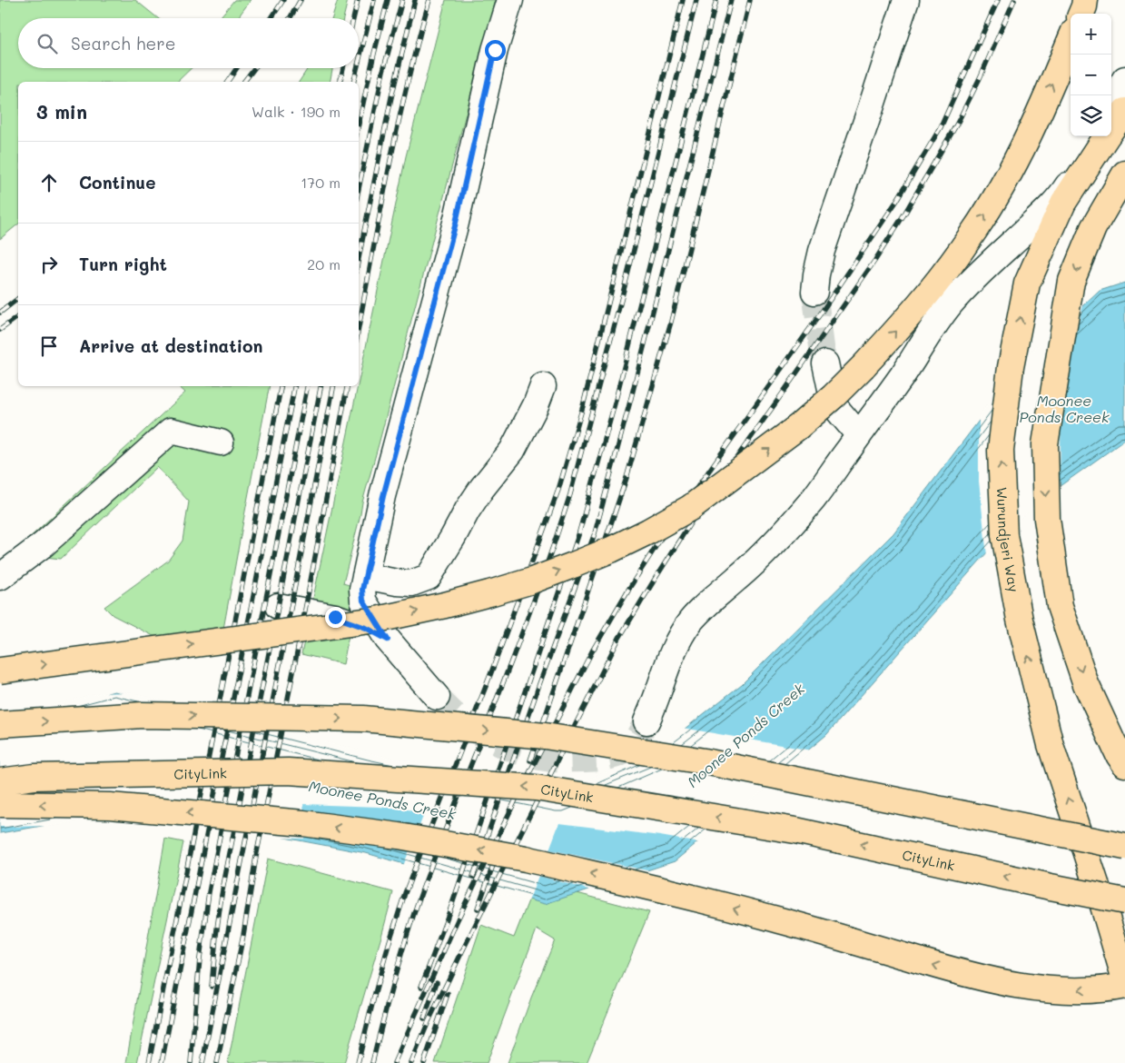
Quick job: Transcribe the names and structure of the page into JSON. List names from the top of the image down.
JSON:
{
  "streets": {
    "main road": ["Wurundjeri Way", "CityLink"]
  },
  "water": ["Moonee Ponds Creek"],
  "page": {
    "map_buttons": ["+", "−"],
    "search": "Search here",
    "heading": ["3 min", "Walk · 190 m"],
    "list": [
      ["Continue", "170 m"],
      ["Turn right", "20 m"],
      "Arrive at destination"
    ]
  }
}
